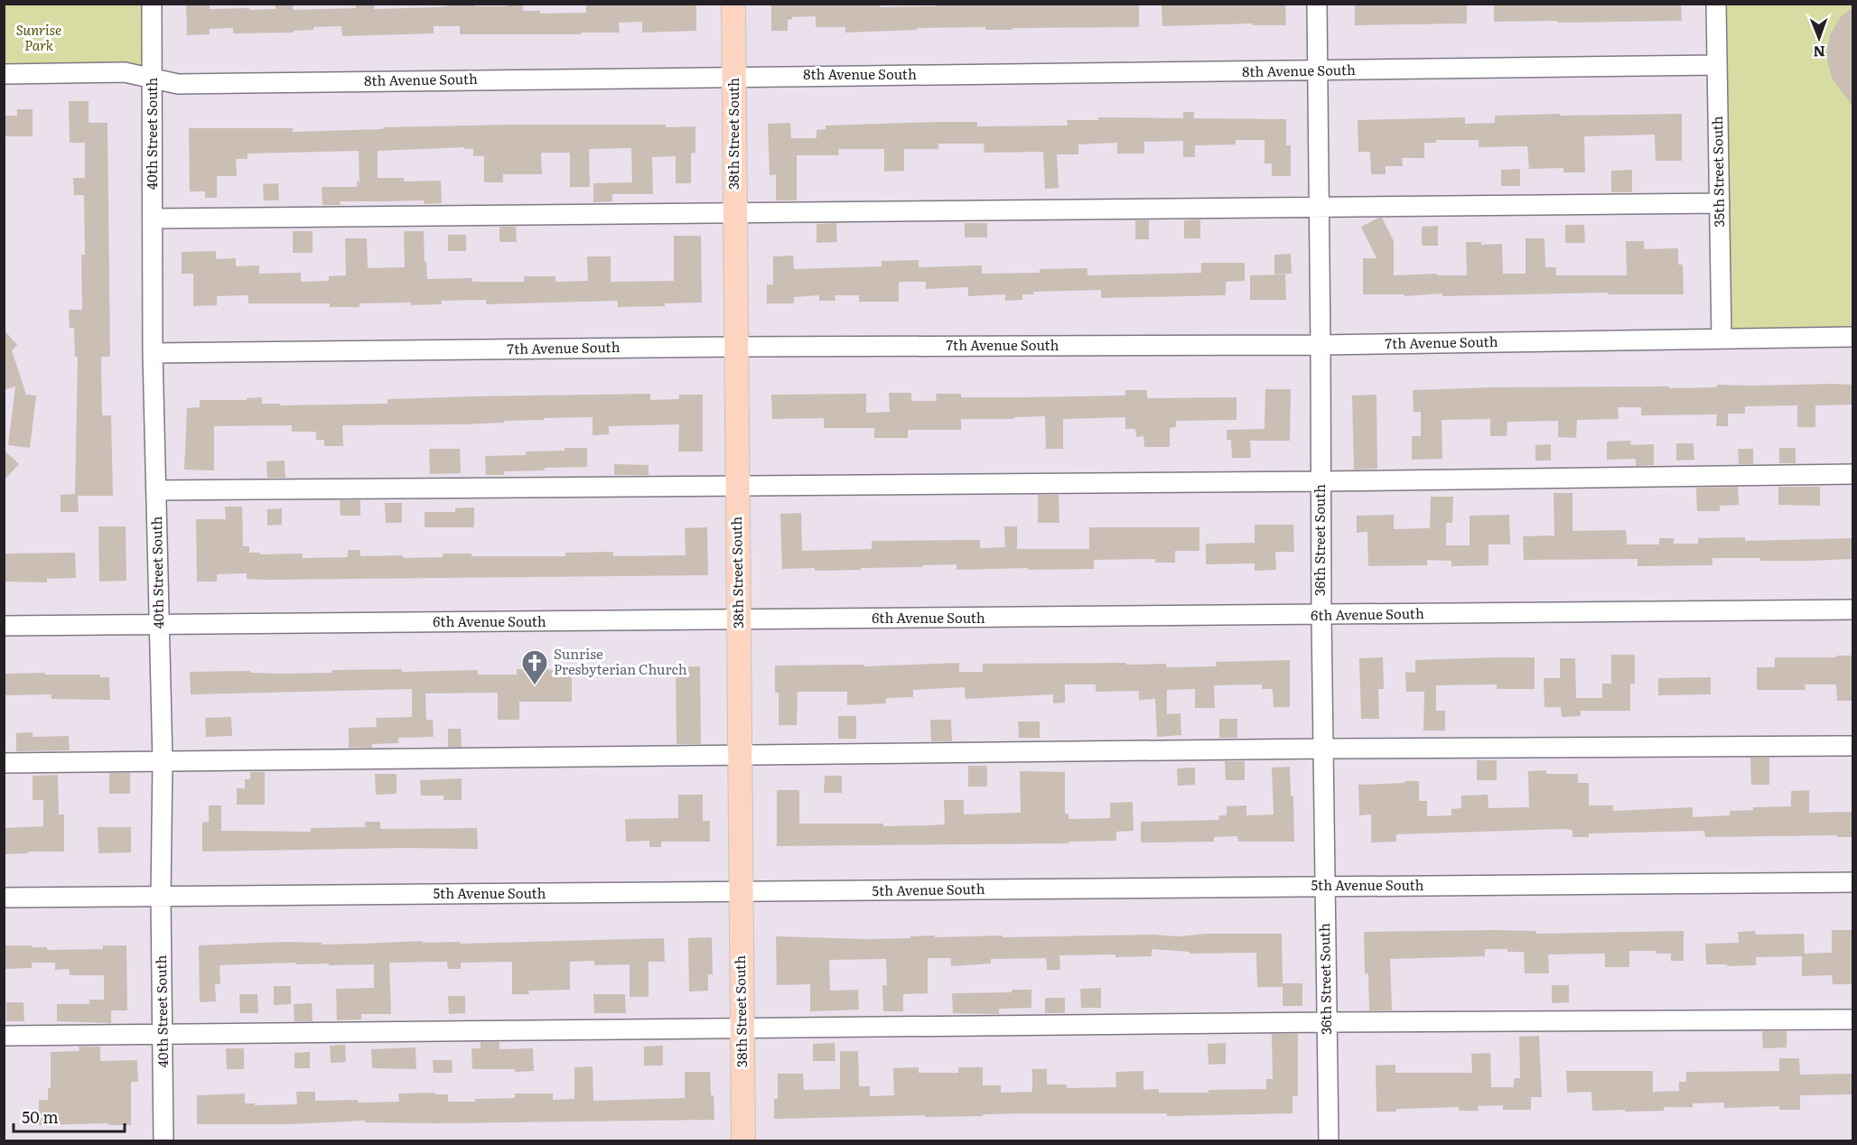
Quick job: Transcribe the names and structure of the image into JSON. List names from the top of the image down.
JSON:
{
  "streets": {
    "main road": ["38th Street South"],
    "street": [
      "8th Avenue South",
      "40th Street South",
      "35th Street South",
      "7th Avenue South",
      "36th Street South",
      "6th Avenue South",
      "5th Avenue South"
    ]
  },
  "crossings": [
    ["8th Avenue South", "40th Street South"],
    ["8th Avenue South", "38th Street South"],
    ["8th Avenue South", "35th Street South"],
    ["8th Avenue South", "36th Street South"],
    ["40th Street South", "7th Avenue South"],
    ["40th Street South", "6th Avenue South"],
    ["40th Street South", "5th Avenue South"],
    ["38th Street South", "7th Avenue South"],
    ["38th Street South", "6th Avenue South"],
    ["38th Street South", "5th Avenue South"],
    ["35th Street South", "7th Avenue South"],
    ["7th Avenue South", "36th Street South"],
    ["36th Street South", "6th Avenue South"],
    ["36th Street South", "5th Avenue South"]
  ],
  "parks": ["Sunrise Park"],
  "places": {
    "church": ["Sunrise Presbyterian Church"]
  },
  "scale_bar": "50 m",
  "north": "bottom"
}
